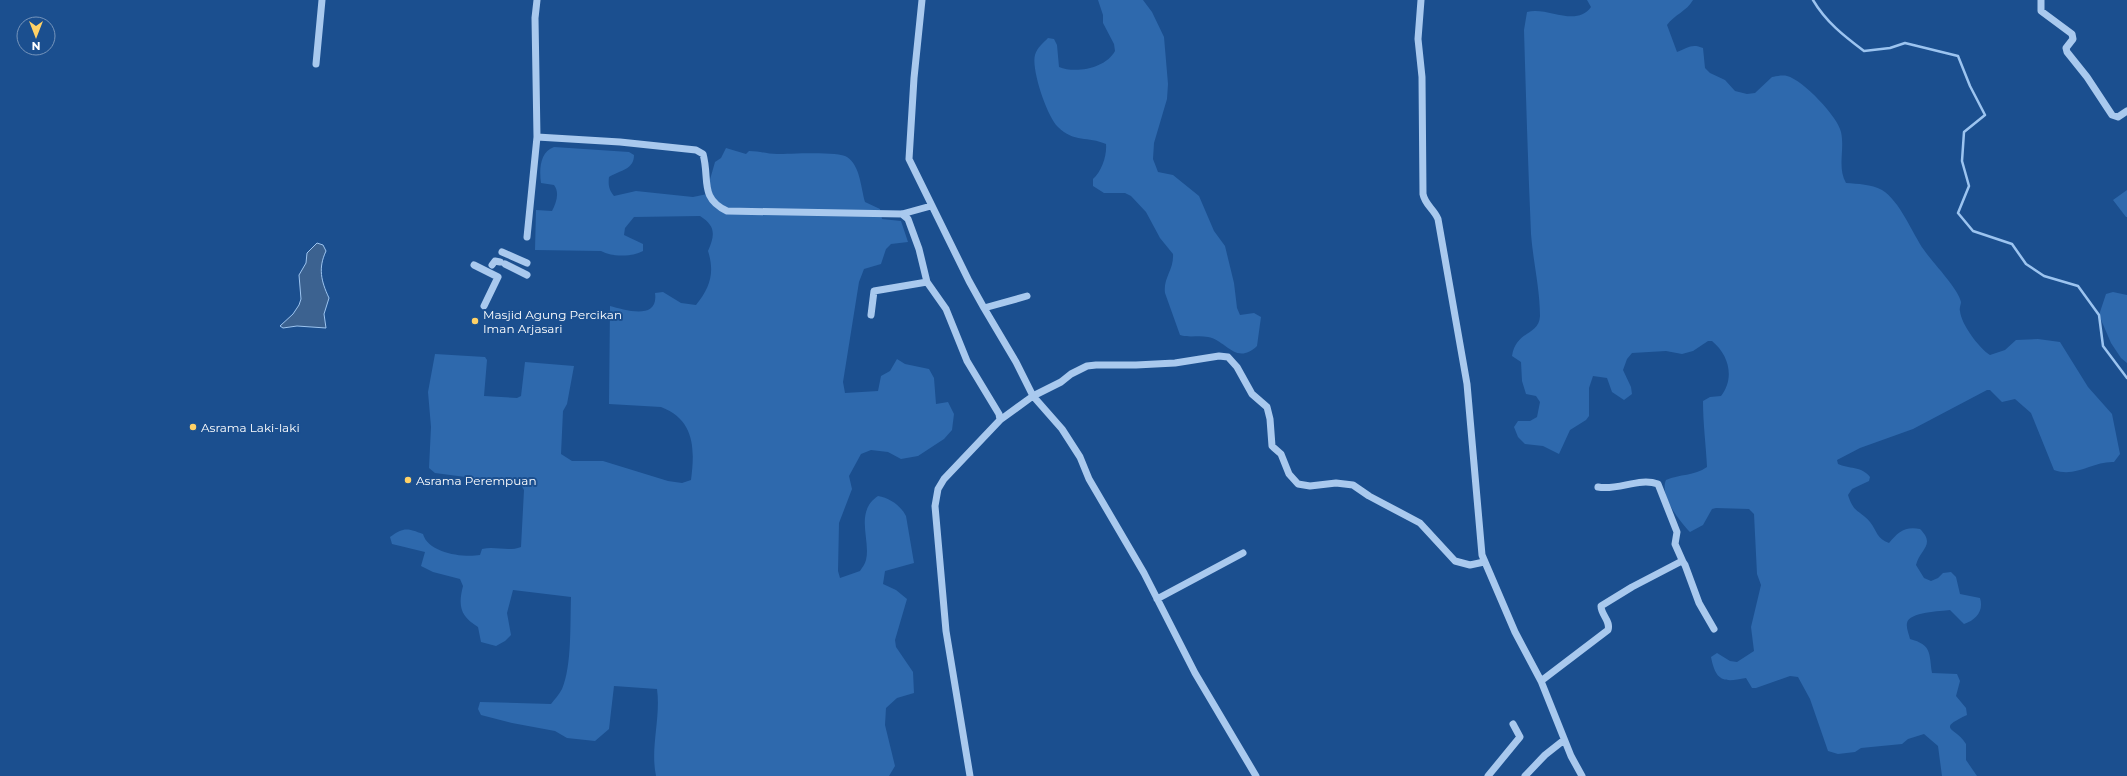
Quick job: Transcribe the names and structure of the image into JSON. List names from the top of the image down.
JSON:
{
  "places": ["Masjid Agung Percikan Iman Arjasari", "Asrama Laki-laki", "Asrama Perempuan"],
  "north": "bottom"
}
